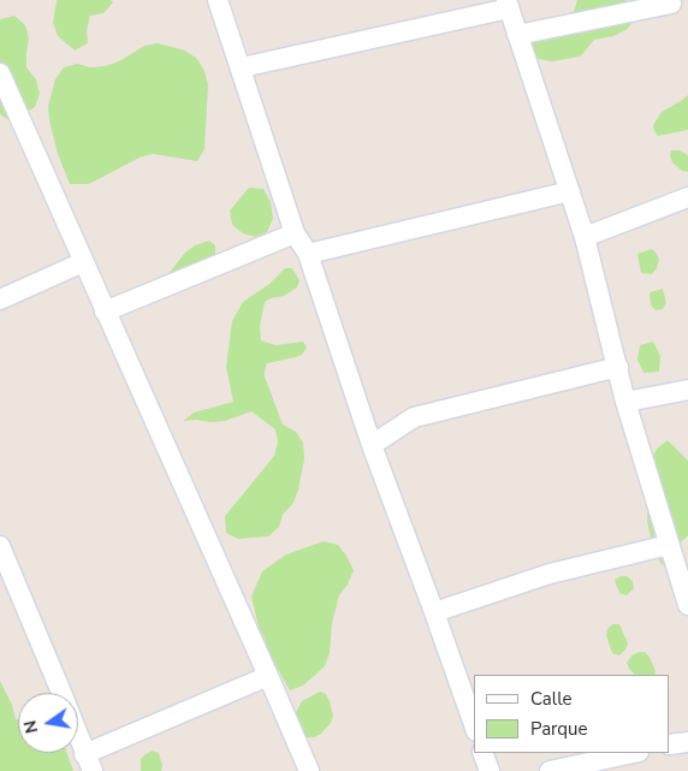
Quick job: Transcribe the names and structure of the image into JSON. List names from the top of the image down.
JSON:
{
  "legend": ["Calle", "Parque"],
  "north": "left"
}
